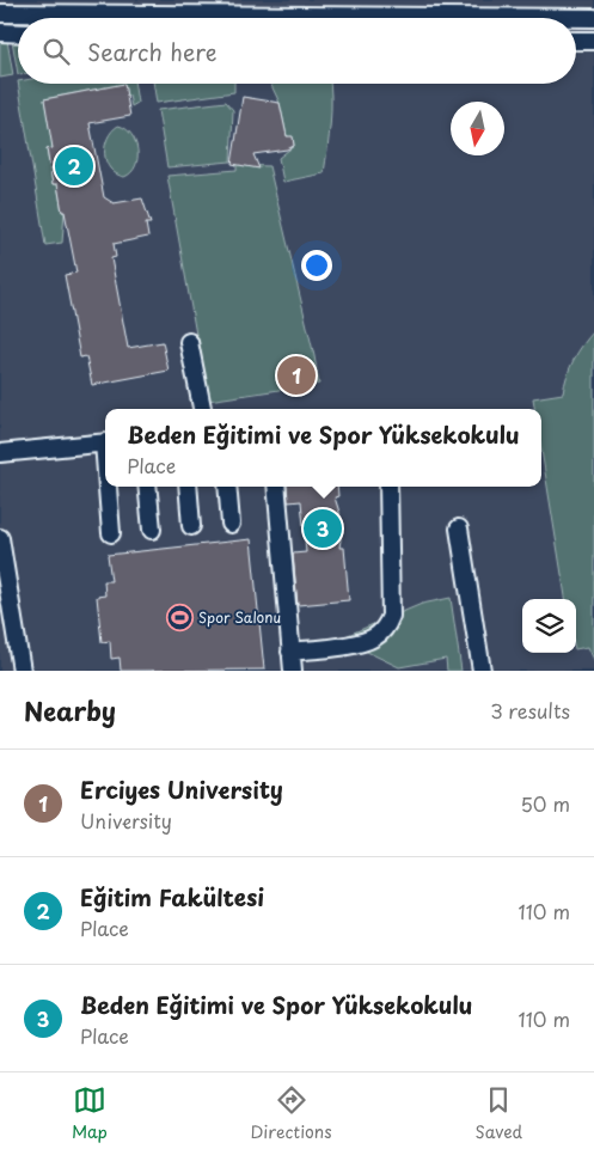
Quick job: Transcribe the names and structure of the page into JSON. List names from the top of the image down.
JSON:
{
  "places": {
    "sports": ["Spor Salonu"]
  },
  "north": "bottom",
  "page": {
    "search": "Search here",
    "pins": ["2", "1", "3"],
    "popup": ["Beden Eğitimi ve Spor Yüksekokulu", "Place"],
    "heading": ["Nearby", "3 results"],
    "list": [
      {
        "mark": "1",
        "name": "Erciyes University",
        "note": "University",
        "value": "50 m"
      },
      {
        "mark": "2",
        "name": "Eğitim Fakültesi",
        "note": "Place",
        "value": "110 m"
      },
      {
        "mark": "3",
        "name": "Beden Eğitimi ve Spor Yüksekokulu",
        "note": "Place",
        "value": "110 m"
      }
    ],
    "nav": ["Map", "Directions", "Saved"]
  }
}
